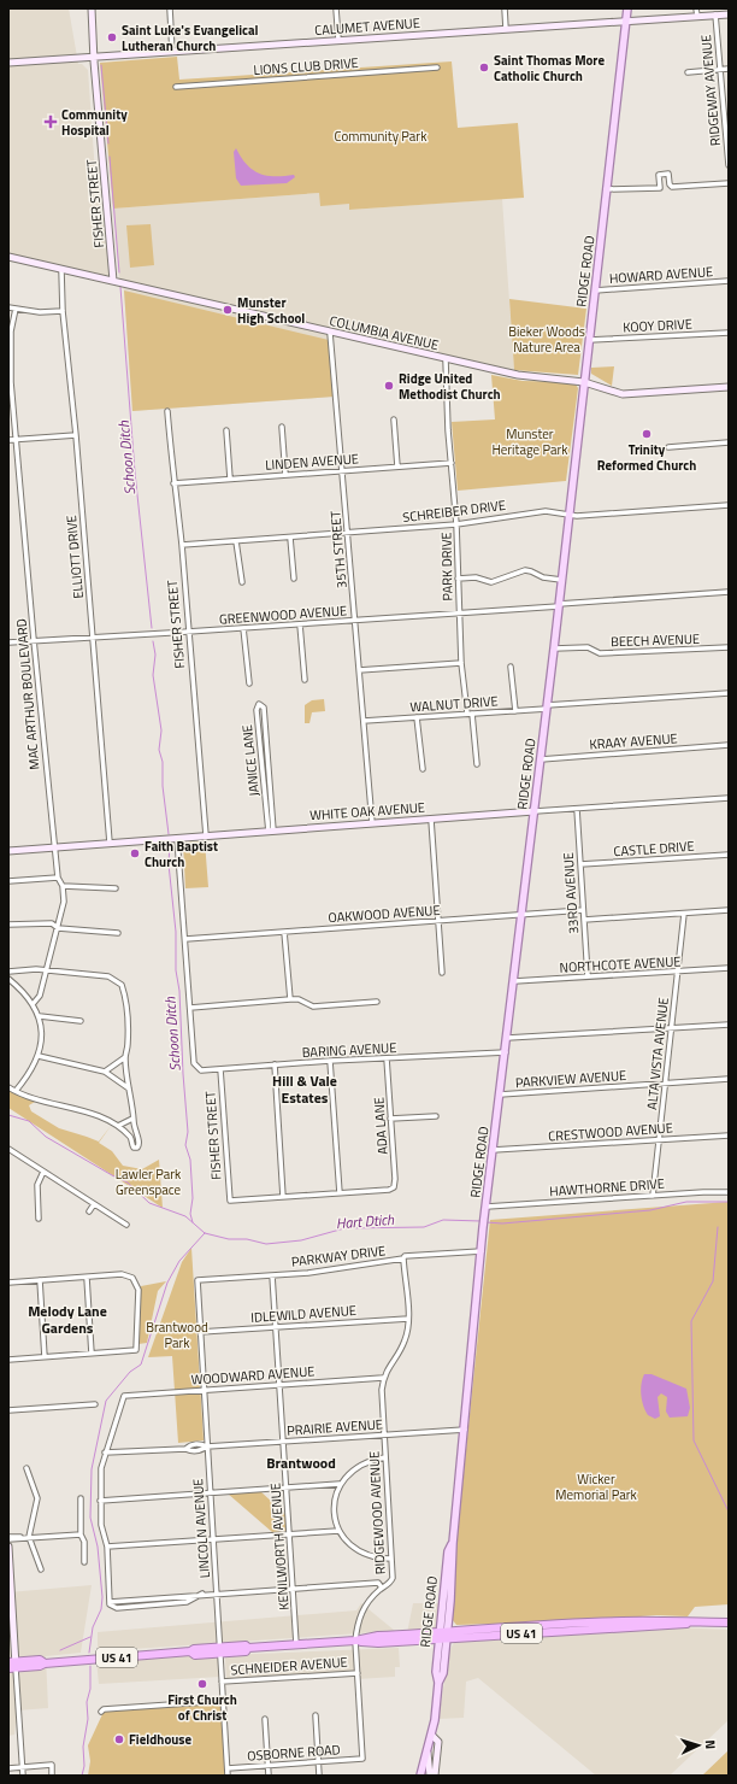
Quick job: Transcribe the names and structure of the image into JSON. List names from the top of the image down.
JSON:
{
  "streets": {
    "highway": ["US 41"],
    "main road": ["RIDGE ROAD"],
    "street": [
      "CALUMET AVENUE",
      "LIONS CLUB DRIVE",
      "RIDGEWAY AVENUE",
      "FISHER STREET",
      "HOWARD AVENUE",
      "KOOY DRIVE",
      "COLUMBIA AVENUE",
      "LINDEN AVENUE",
      "SCHREIBER DRIVE",
      "35TH STREET",
      "ELLIOTT DRIVE",
      "PARK DRIVE",
      "GREENWOOD AVENUE",
      "BEECH AVENUE",
      "MAC ARTHUR BOULEVARD",
      "WALNUT DRIVE",
      "KRAAY AVENUE",
      "JANICE LANE",
      "WHITE OAK AVENUE",
      "CASTLE DRIVE",
      "33RD AVENUE",
      "OAKWOOD AVENUE",
      "NORTHCOTE AVENUE",
      "BARING AVENUE",
      "ALTA VISTA AVENUE",
      "PARKVIEW AVENUE",
      "ADA LANE",
      "CRESTWOOD AVENUE",
      "HAWTHORNE DRIVE",
      "PARKWAY DRIVE",
      "IDLEWILD AVENUE",
      "WOODWARD AVENUE",
      "PRAIRIE AVENUE",
      "RIDGEWOOD AVENUE",
      "LINCOLN AVENUE",
      "KENILWORTH AVENUE",
      "SCHNEIDER AVENUE",
      "OSBORNE ROAD"
    ]
  },
  "crossings": [
    ["CALUMET AVENUE", "RIDGEWAY AVENUE"],
    ["CALUMET AVENUE", "FISHER STREET"],
    ["CALUMET AVENUE", "RIDGE ROAD"],
    ["FISHER STREET", "COLUMBIA AVENUE"],
    ["FISHER STREET", "LINDEN AVENUE"],
    ["FISHER STREET", "SCHREIBER DRIVE"],
    ["FISHER STREET", "GREENWOOD AVENUE"],
    ["FISHER STREET", "WHITE OAK AVENUE"],
    ["FISHER STREET", "BARING AVENUE"],
    ["RIDGE ROAD", "HOWARD AVENUE"],
    ["RIDGE ROAD", "KOOY DRIVE"],
    ["RIDGE ROAD", "COLUMBIA AVENUE"],
    ["RIDGE ROAD", "SCHREIBER DRIVE"],
    ["RIDGE ROAD", "GREENWOOD AVENUE"],
    ["RIDGE ROAD", "BEECH AVENUE"],
    ["RIDGE ROAD", "WALNUT DRIVE"],
    ["RIDGE ROAD", "KRAAY AVENUE"],
    ["RIDGE ROAD", "WHITE OAK AVENUE"],
    ["RIDGE ROAD", "OAKWOOD AVENUE"],
    ["RIDGE ROAD", "NORTHCOTE AVENUE"],
    ["RIDGE ROAD", "BARING AVENUE"],
    ["RIDGE ROAD", "PARKVIEW AVENUE"],
    ["RIDGE ROAD", "CRESTWOOD AVENUE"],
    ["RIDGE ROAD", "HAWTHORNE DRIVE"],
    ["RIDGE ROAD", "PARKWAY DRIVE"],
    ["RIDGE ROAD", "PRAIRIE AVENUE"],
    ["RIDGE ROAD", "US 41"],
    ["COLUMBIA AVENUE", "35TH STREET"],
    ["COLUMBIA AVENUE", "ELLIOTT DRIVE"],
    ["COLUMBIA AVENUE", "PARK DRIVE"],
    ["LINDEN AVENUE", "35TH STREET"],
    ["LINDEN AVENUE", "PARK DRIVE"],
    ["SCHREIBER DRIVE", "35TH STREET"],
    ["SCHREIBER DRIVE", "PARK DRIVE"],
    ["35TH STREET", "GREENWOOD AVENUE"],
    ["35TH STREET", "WALNUT DRIVE"],
    ["35TH STREET", "WHITE OAK AVENUE"],
    ["ELLIOTT DRIVE", "GREENWOOD AVENUE"],
    ["ELLIOTT DRIVE", "WHITE OAK AVENUE"],
    ["PARK DRIVE", "GREENWOOD AVENUE"],
    ["PARK DRIVE", "WALNUT DRIVE"],
    ["GREENWOOD AVENUE", "MAC ARTHUR BOULEVARD"],
    ["MAC ARTHUR BOULEVARD", "WHITE OAK AVENUE"],
    ["JANICE LANE", "WHITE OAK AVENUE"],
    ["WHITE OAK AVENUE", "33RD AVENUE"],
    ["CASTLE DRIVE", "33RD AVENUE"],
    ["33RD AVENUE", "OAKWOOD AVENUE"],
    ["33RD AVENUE", "NORTHCOTE AVENUE"],
    ["NORTHCOTE AVENUE", "ALTA VISTA AVENUE"],
    ["BARING AVENUE", "ADA LANE"],
    ["ALTA VISTA AVENUE", "PARKVIEW AVENUE"],
    ["ALTA VISTA AVENUE", "CRESTWOOD AVENUE"],
    ["ALTA VISTA AVENUE", "HAWTHORNE DRIVE"],
    ["PARKWAY DRIVE", "RIDGEWOOD AVENUE"],
    ["PARKWAY DRIVE", "LINCOLN AVENUE"],
    ["PARKWAY DRIVE", "KENILWORTH AVENUE"],
    ["IDLEWILD AVENUE", "RIDGEWOOD AVENUE"],
    ["IDLEWILD AVENUE", "LINCOLN AVENUE"],
    ["IDLEWILD AVENUE", "KENILWORTH AVENUE"],
    ["WOODWARD AVENUE", "PRAIRIE AVENUE"],
    ["WOODWARD AVENUE", "RIDGEWOOD AVENUE"],
    ["WOODWARD AVENUE", "LINCOLN AVENUE"],
    ["WOODWARD AVENUE", "KENILWORTH AVENUE"],
    ["PRAIRIE AVENUE", "RIDGEWOOD AVENUE"],
    ["PRAIRIE AVENUE", "LINCOLN AVENUE"],
    ["PRAIRIE AVENUE", "KENILWORTH AVENUE"],
    ["RIDGEWOOD AVENUE", "US 41"],
    ["RIDGEWOOD AVENUE", "SCHNEIDER AVENUE"],
    ["RIDGEWOOD AVENUE", "OSBORNE ROAD"],
    ["LINCOLN AVENUE", "US 41"],
    ["LINCOLN AVENUE", "SCHNEIDER AVENUE"],
    ["LINCOLN AVENUE", "OSBORNE ROAD"],
    ["KENILWORTH AVENUE", "US 41"]
  ],
  "districts": ["Hill & Vale Estates", "Melody Lane Gardens", "Brantwood"],
  "water": ["Schoon Ditch", "Hart Dtich"],
  "parks": [
    "Community Park",
    "Bieker Woods Nature Area",
    "Munster Heritage Park",
    "Lawler Park Greenspace",
    "Brantwood Park",
    "Wicker Memorial Park"
  ],
  "places": {
    "other": [
      "Saint Luke's Evangelical Lutheran Church",
      "Saint Thomas More Catholic Church",
      "Munster High School",
      "Ridge United Methodist Church",
      "Trinity Reformed Church",
      "Faith Baptist Church",
      "First Church of Christ",
      "Fieldhouse"
    ],
    "health": ["Community Hospital"]
  },
  "north": "right"
}
